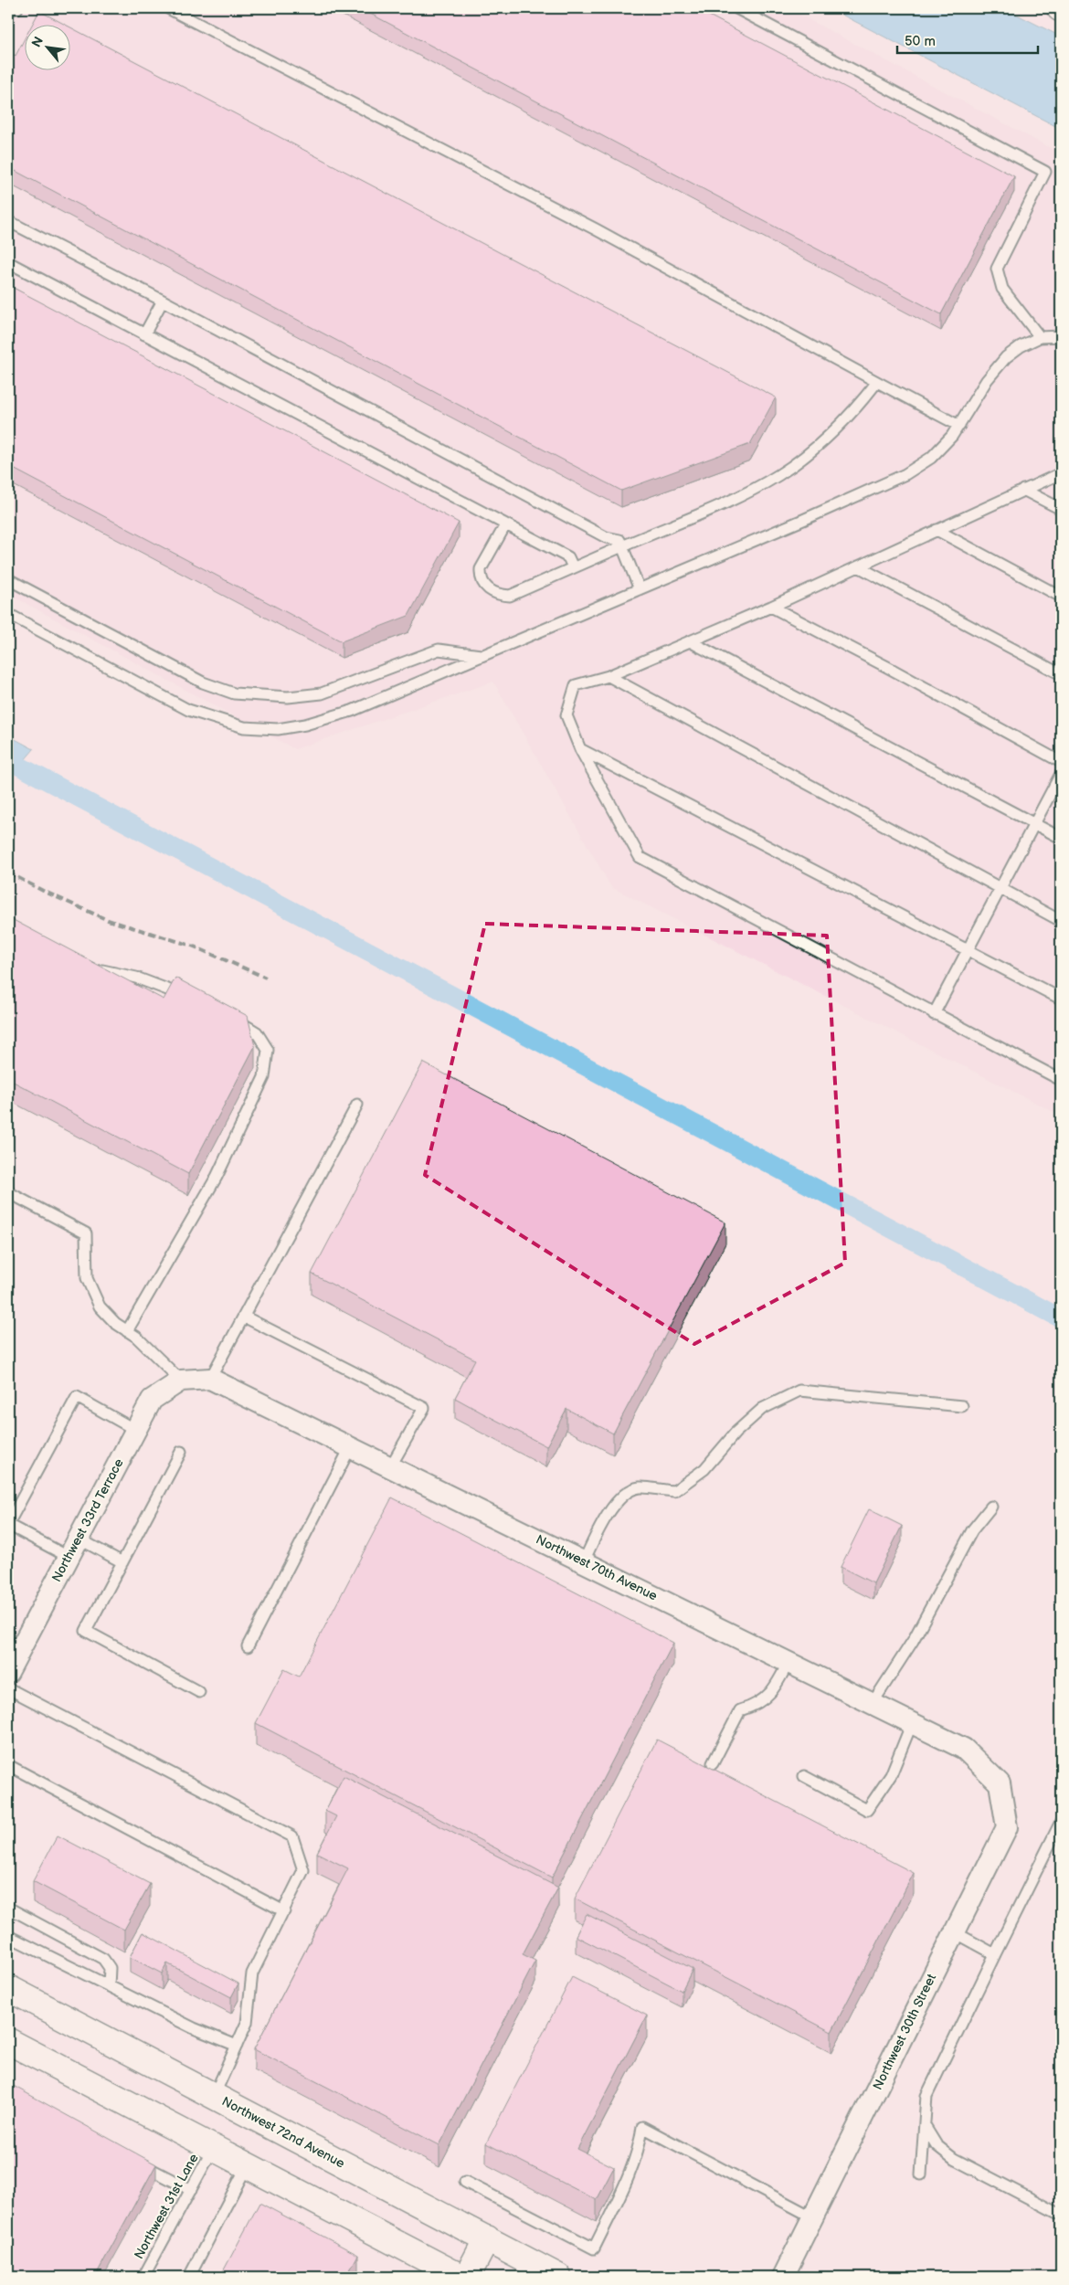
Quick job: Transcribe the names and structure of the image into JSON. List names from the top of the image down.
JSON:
{
  "streets": {
    "main road": ["Northwest 72nd Avenue"],
    "street": ["Northwest 33rd Terrace", "Northwest 70th Avenue", "Northwest 30th Street"],
    "lane": ["Northwest 31st Lane"]
  },
  "crossings": [
    ["Northwest 33rd Terrace", "Northwest 70th Avenue"],
    ["Northwest 70th Avenue", "Northwest 30th Street"]
  ],
  "scale_bar": "50 m",
  "north": "top left"
}
